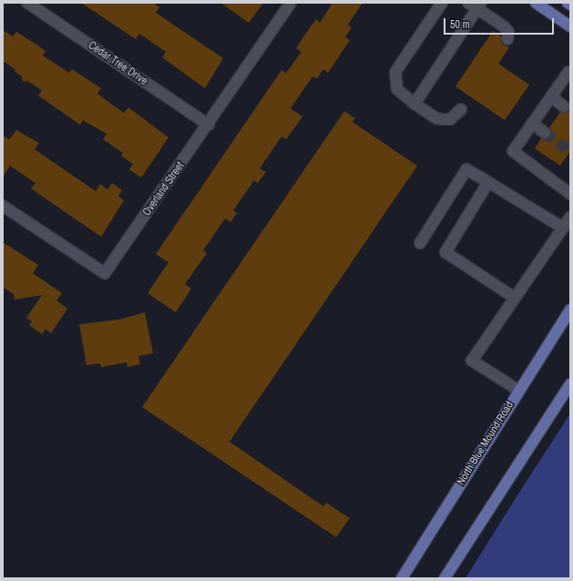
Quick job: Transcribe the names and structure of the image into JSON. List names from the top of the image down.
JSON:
{
  "streets": {
    "main road": ["North Blue Mound Road"],
    "street": ["Cedar Tree Drive", "Overland Street"]
  },
  "crossings": [
    ["Cedar Tree Drive", "Overland Street"]
  ],
  "scale_bar": "50 m"
}
